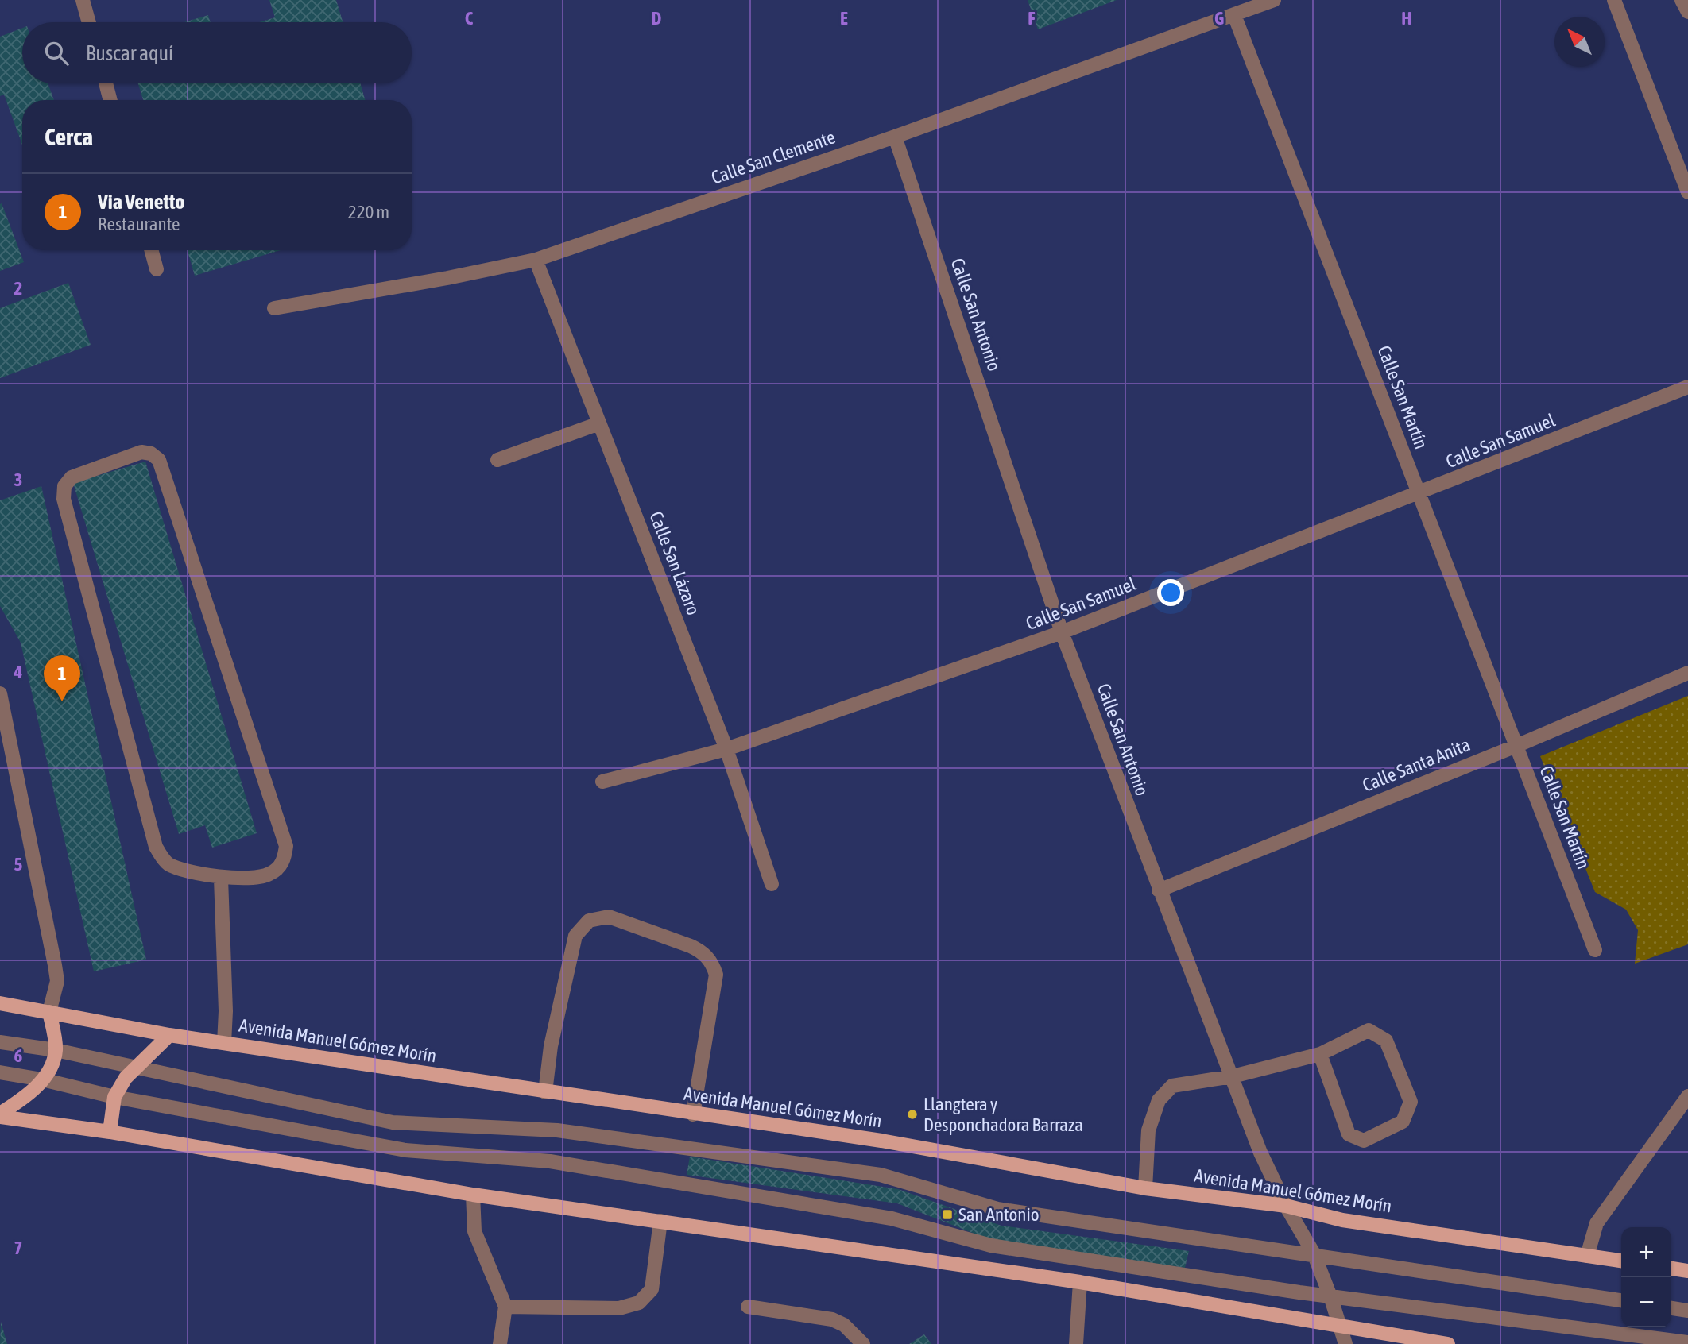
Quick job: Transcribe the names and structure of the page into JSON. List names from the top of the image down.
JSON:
{
  "streets": {
    "main road": ["Avenida Manuel Gómez Morín"],
    "street": [
      "Calle San Clemente",
      "Calle San Antonio",
      "Calle San Martín",
      "Calle San Samuel",
      "Calle San Lázaro",
      "Calle Santa Anita"
    ]
  },
  "crossings": [
    ["Calle San Clemente", "Calle San Antonio"],
    ["Calle San Clemente", "Calle San Martín"],
    ["Calle San Clemente", "Calle San Lázaro"],
    ["Calle San Antonio", "Calle San Samuel"],
    ["Calle San Antonio", "Calle Santa Anita"],
    ["Calle San Antonio", "Avenida Manuel Gómez Morín"],
    ["Calle San Martín", "Calle San Samuel"],
    ["Calle San Martín", "Calle Santa Anita"],
    ["Calle San Samuel", "Calle San Lázaro"]
  ],
  "places": {
    "other": ["Llangtera y Desponchadora Barraza"],
    "transit": ["San Antonio"]
  },
  "north": "top left",
  "page": {
    "search": "Buscar aquí",
    "heading": "Cerca",
    "list": [
      {
        "mark": "1",
        "name": "Via Venetto",
        "note": "Restaurante",
        "value": "220 m"
      }
    ],
    "pins": "1",
    "map_buttons": ["+", "−"]
  },
  "grid": {
    "columns": [
      "C",
      "D",
      "E",
      "F",
      "G",
      "H"
    ],
    "rows": [
      "2",
      "3",
      "4",
      "5",
      "6",
      "7"
    ]
  }
}
